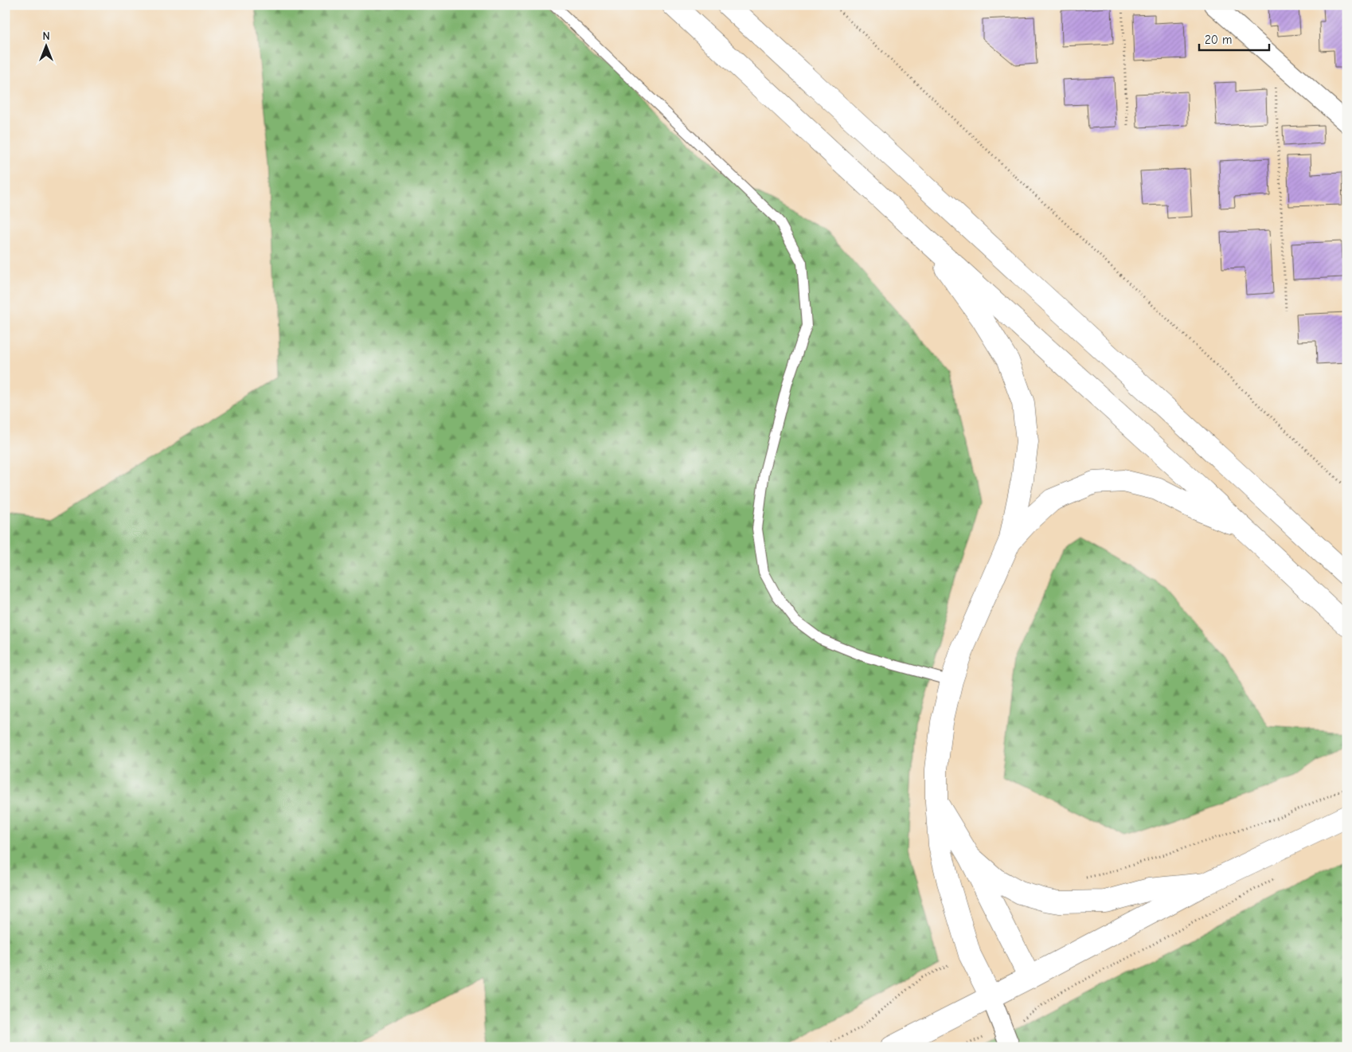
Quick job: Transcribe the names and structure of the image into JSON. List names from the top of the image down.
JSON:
{
  "scale_bar": "20 m",
  "north": "top"
}
